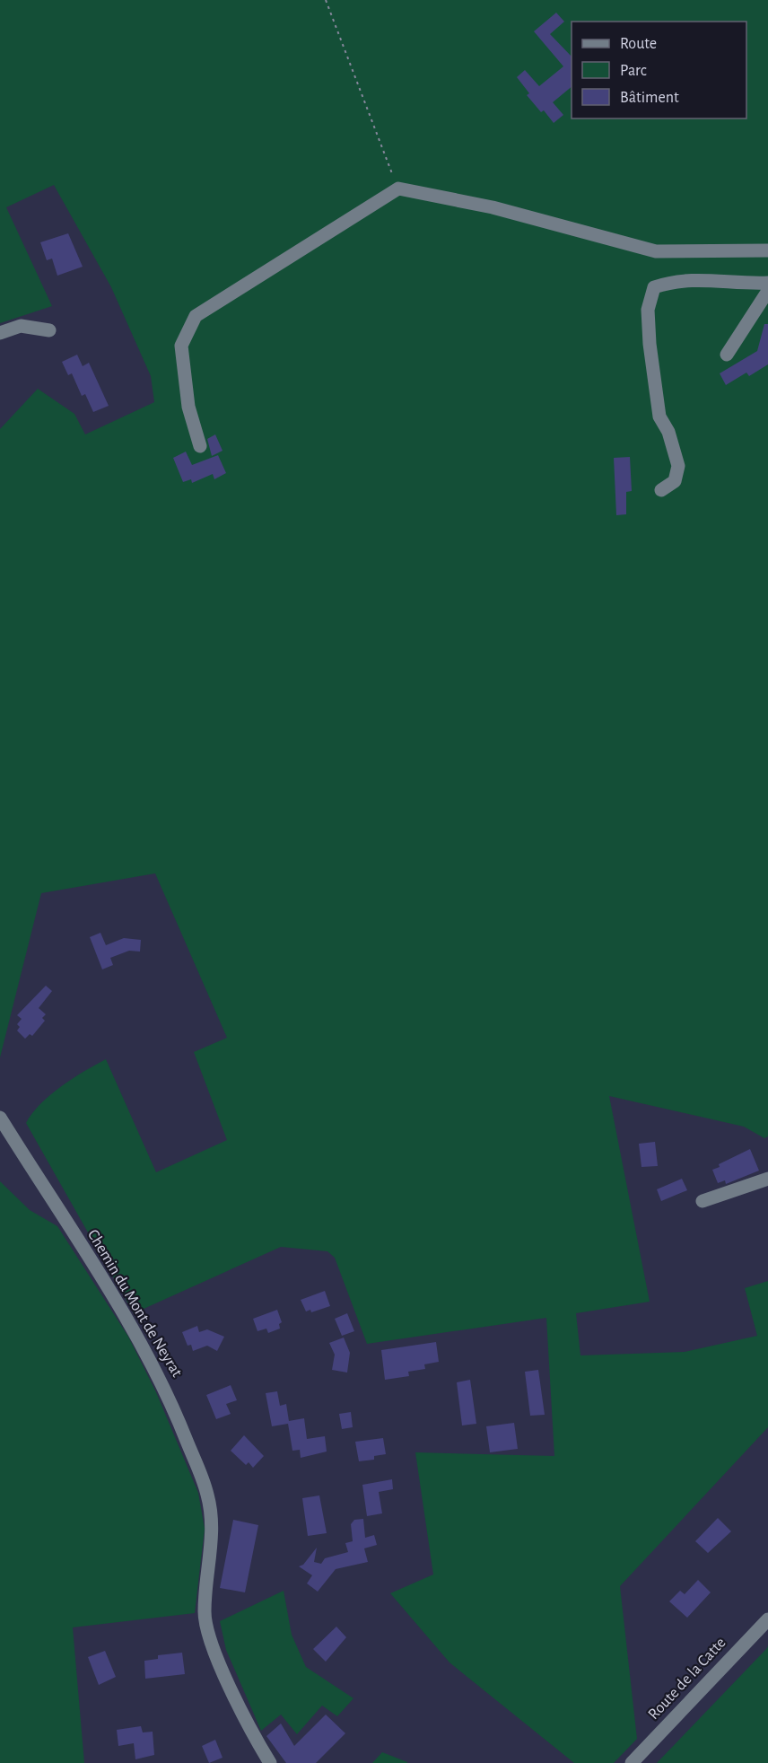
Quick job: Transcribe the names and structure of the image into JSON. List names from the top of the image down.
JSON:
{
  "streets": {
    "street": ["Chemin du Mont de Neyrat", "Route de la Catte"]
  },
  "legend": ["Route", "Parc", "Bâtiment"]
}
